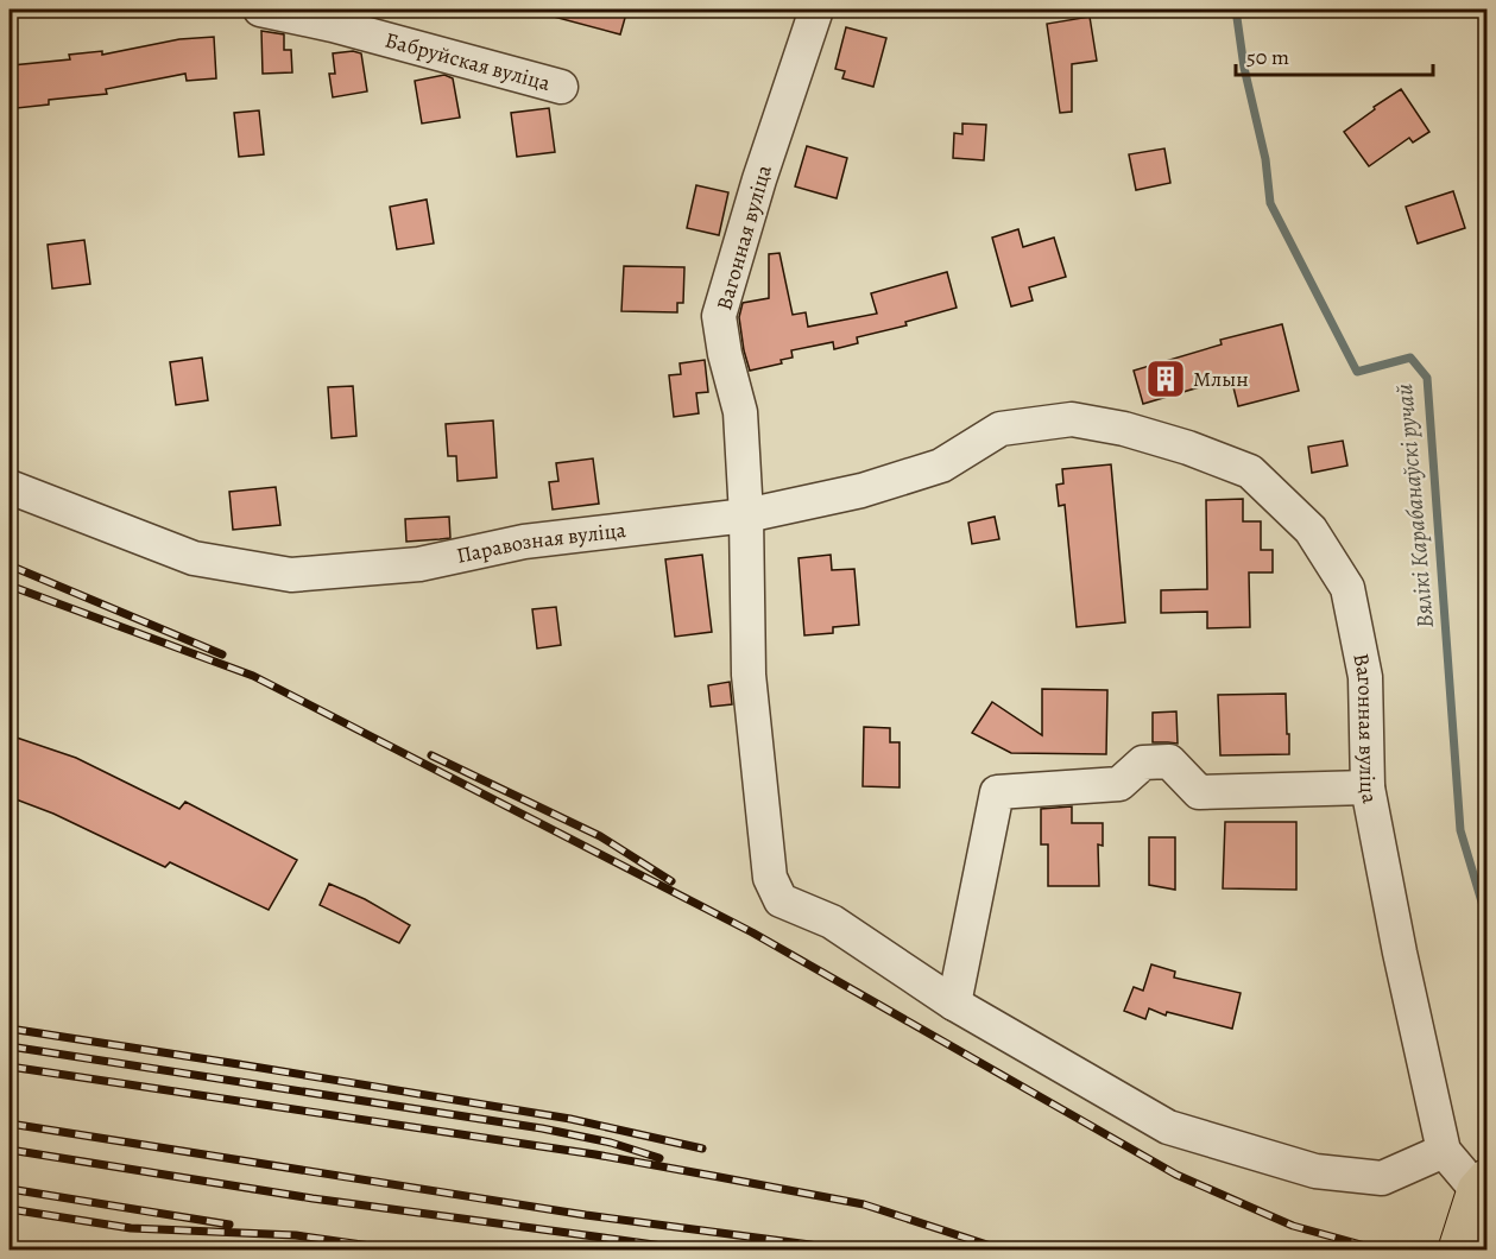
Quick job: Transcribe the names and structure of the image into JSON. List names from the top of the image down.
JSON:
{
  "streets": {
    "street": ["Бабруйская вуліца", "Вагонная вуліца", "Паравозная вуліца"]
  },
  "crossings": [
    ["Вагонная вуліца", "Паравозная вуліца"]
  ],
  "water": ["Вялікі Карабанаўскі ручай"],
  "places": {
    "building": ["Млын"]
  },
  "scale_bar": "50 m"
}
